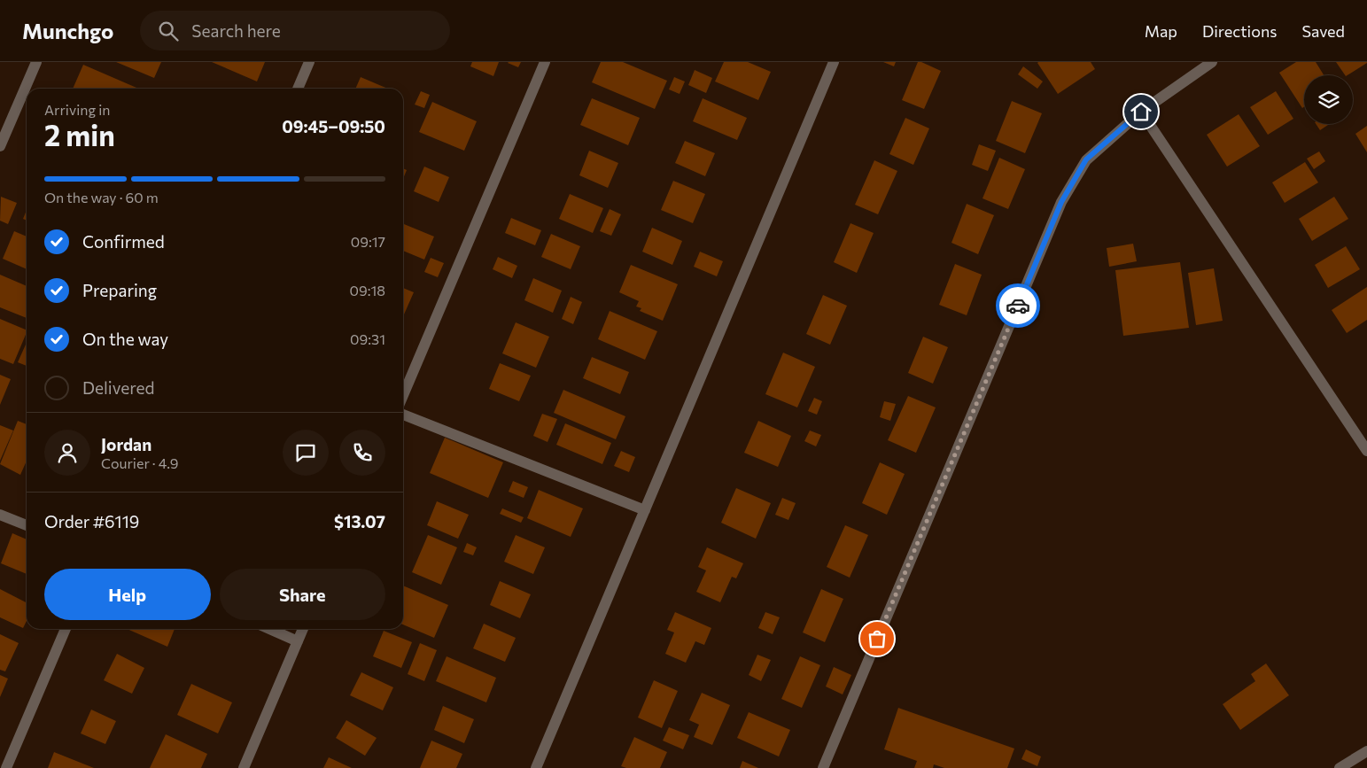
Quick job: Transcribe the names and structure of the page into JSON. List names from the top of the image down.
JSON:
{
  "page": {
    "header": "Munchgo",
    "search": "Search here",
    "nav": ["Map", "Directions", "Saved"],
    "heading": ["2 min", "Arriving in", "09:45–09:50"],
    "panel": [
      "Jordan",
      "Courier · 4.9",
      "Order #6119",
      "$13.07"
    ],
    "bar": "On the way · 60 m",
    "list": [
      ["Confirmed", "09:17"],
      ["Preparing", "09:18"],
      ["On the way", "09:31"],
      "Delivered"
    ],
    "buttons": ["Help", "Share"]
  }
}
